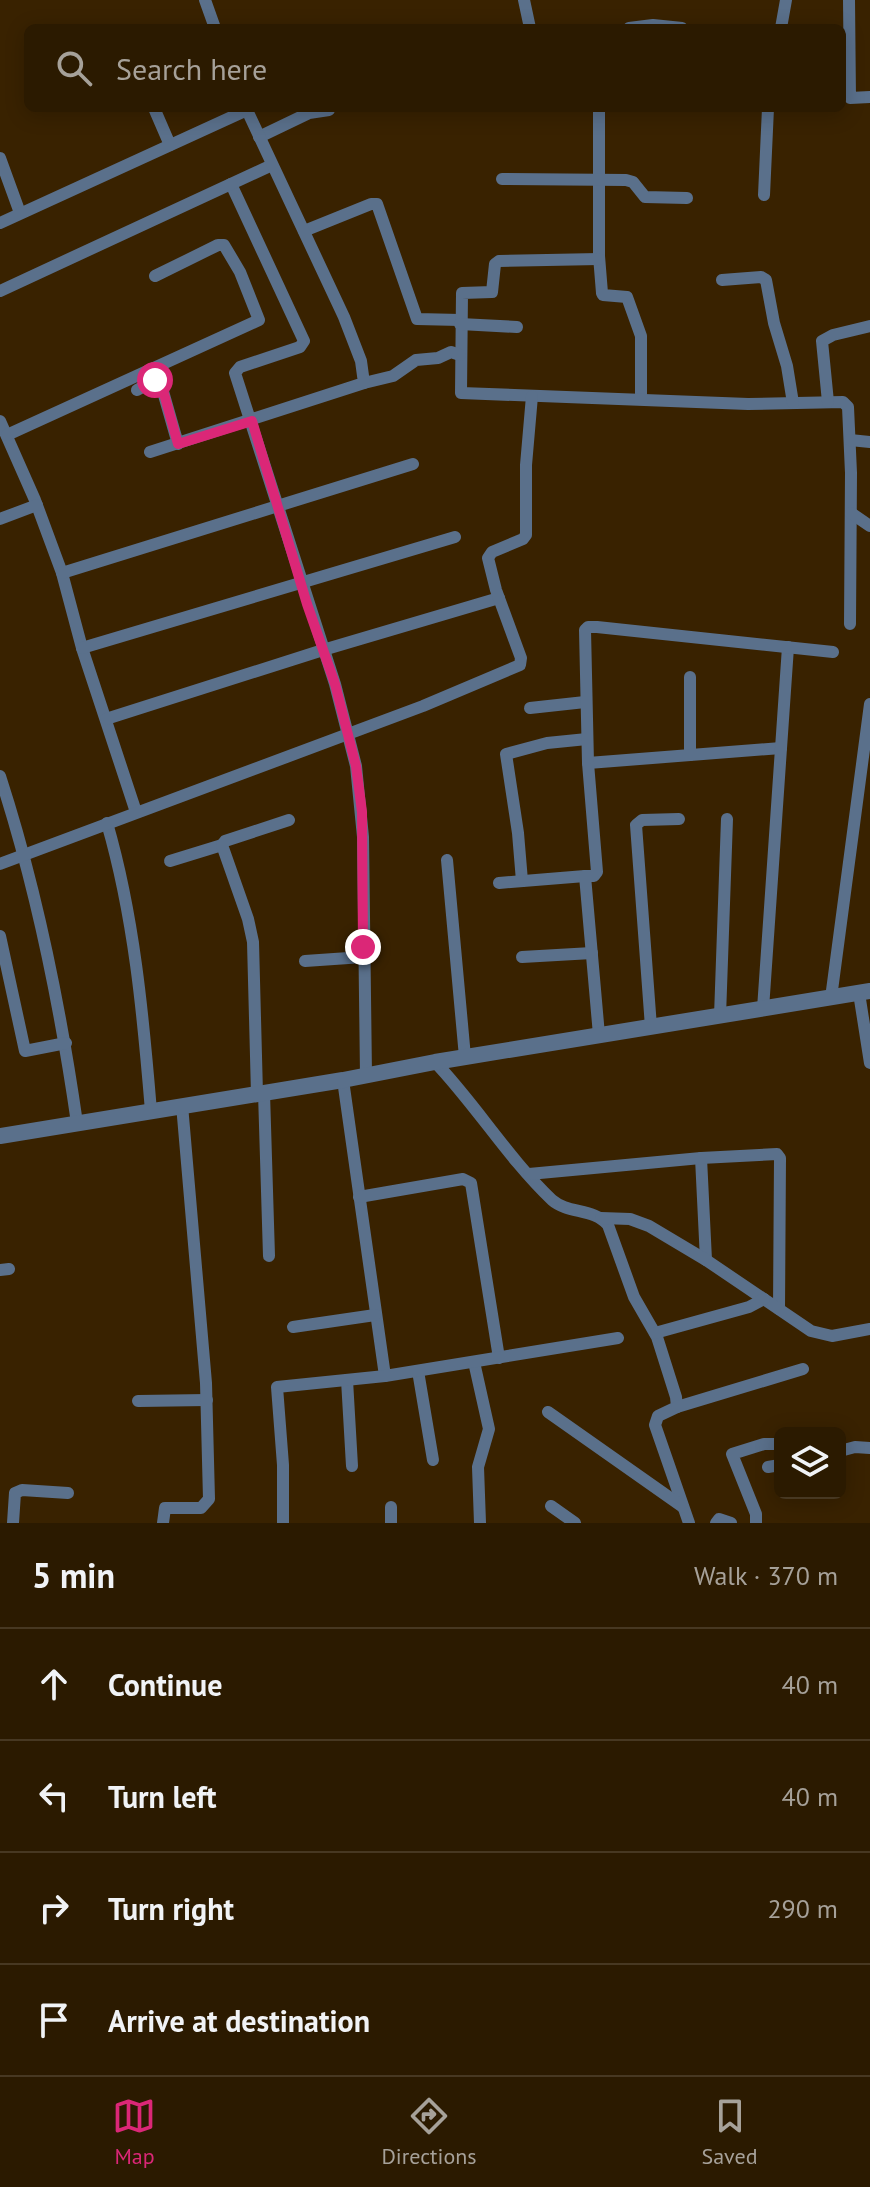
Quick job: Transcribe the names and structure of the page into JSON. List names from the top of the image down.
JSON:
{
  "page": {
    "search": "Search here",
    "heading": ["5 min", "Walk · 370 m"],
    "list": [
      ["Continue", "40 m"],
      ["Turn left", "40 m"],
      ["Turn right", "290 m"],
      "Arrive at destination"
    ],
    "nav": ["Map", "Directions", "Saved"]
  }
}
